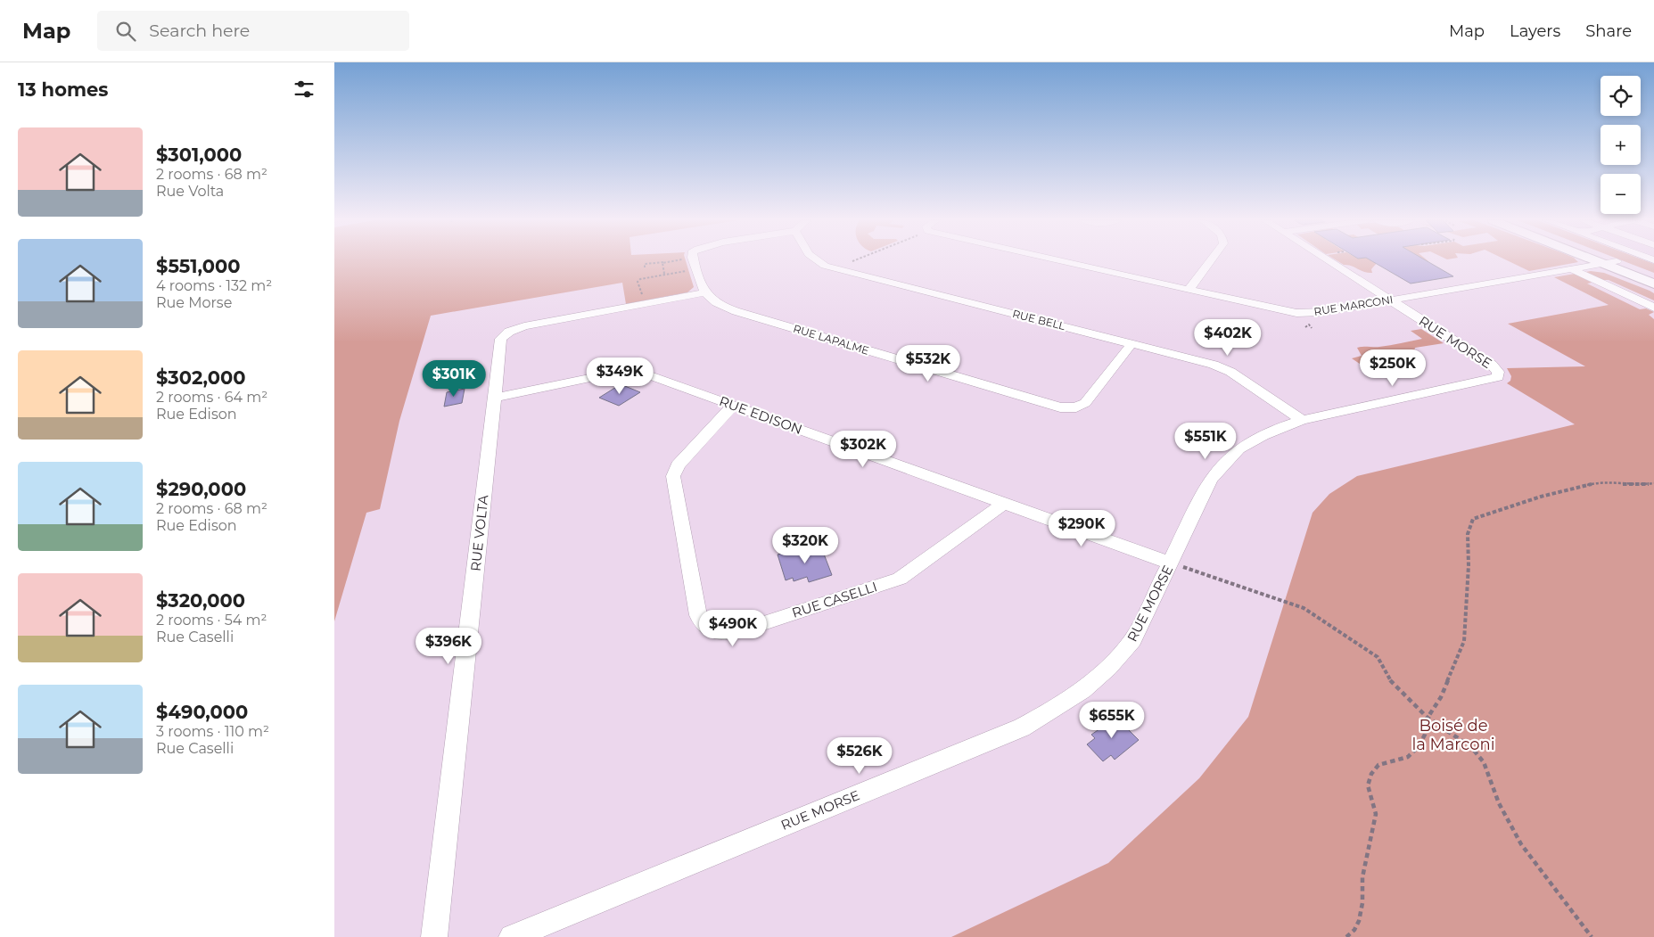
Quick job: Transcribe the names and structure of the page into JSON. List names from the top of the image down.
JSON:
{
  "streets": {
    "street": [
      "RUE MARCONI",
      "RUE BELL",
      "RUE LAPALME",
      "RUE MORSE",
      "RUE EDISON",
      "RUE VOLTA",
      "RUE CASELLI"
    ]
  },
  "crossings": [
    ["RUE MARCONI", "RUE MORSE"],
    ["RUE BELL", "RUE LAPALME"],
    ["RUE BELL", "RUE MORSE"],
    ["RUE LAPALME", "RUE VOLTA"],
    ["RUE MORSE", "RUE EDISON"],
    ["RUE EDISON", "RUE VOLTA"],
    ["RUE EDISON", "RUE CASELLI"]
  ],
  "parks": ["Boisé de la Marconi"],
  "page": {
    "header": "Map",
    "search": "Search here",
    "nav": ["Map", "Layers", "Share"],
    "heading": "13 homes",
    "map_buttons": ["+", "−"],
    "list": [
      {
        "name": "$301,000",
        "note": "2 rooms · 68 m² · Rue Volta"
      },
      {
        "name": "$551,000",
        "note": "4 rooms · 132 m² · Rue Morse"
      },
      {
        "name": "$302,000",
        "note": "2 rooms · 64 m² · Rue Edison"
      },
      {
        "name": "$290,000",
        "note": "2 rooms · 68 m² · Rue Edison"
      },
      {
        "name": "$320,000",
        "note": "2 rooms · 54 m² · Rue Caselli"
      },
      {
        "name": "$490,000",
        "note": "3 rooms · 110 m² · Rue Caselli"
      }
    ],
    "price": [
      "$402K",
      "$532K",
      "$250K",
      "$349K",
      "$301K",
      "$551K",
      "$302K",
      "$290K",
      "$320K",
      "$490K",
      "$396K",
      "$655K",
      "$526K"
    ]
  }
}
